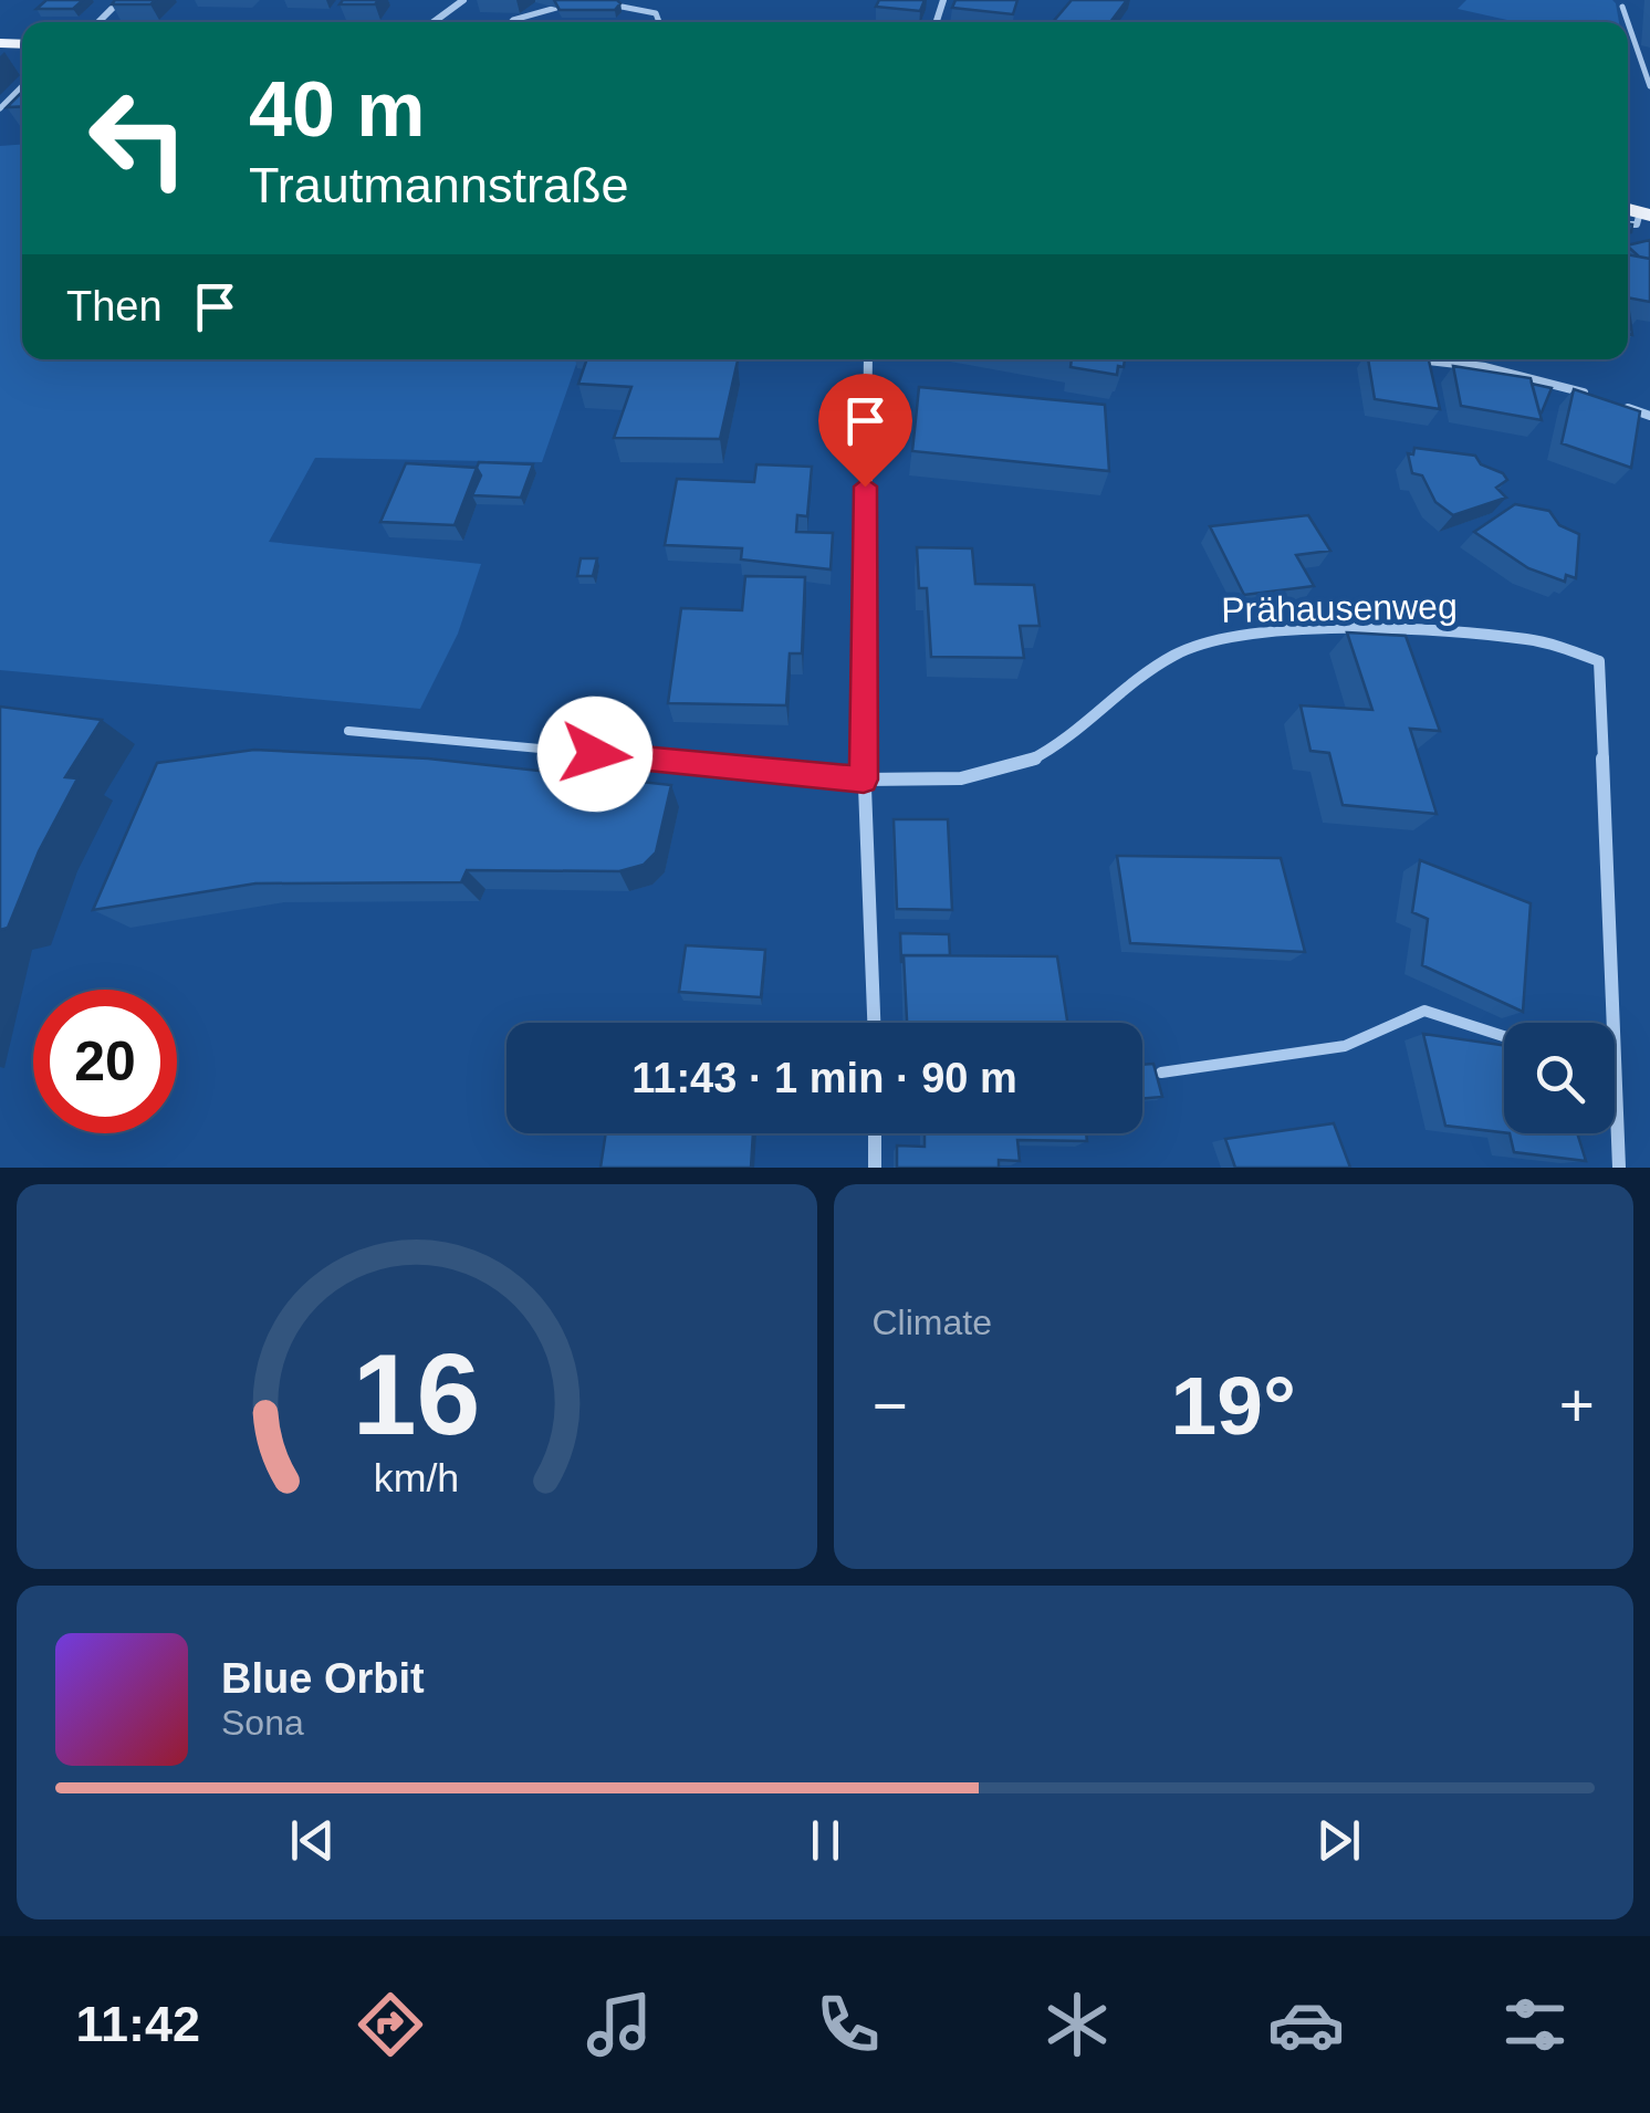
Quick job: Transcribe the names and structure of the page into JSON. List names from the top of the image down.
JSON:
{
  "streets": {
    "street": ["Prähausenweg"]
  },
  "page": {
    "turn": ["40 m", "Trautmannstraße"],
    "then": "Then",
    "limit": "20",
    "trip": "11:43 · 1 min · 90 m",
    "tile": "Climate",
    "heat": ["−", "19°", "+"],
    "song": ["Blue Orbit", "Sona"],
    "tabs": "11:42",
    "gauge": ["16", "km/h"]
  }
}
